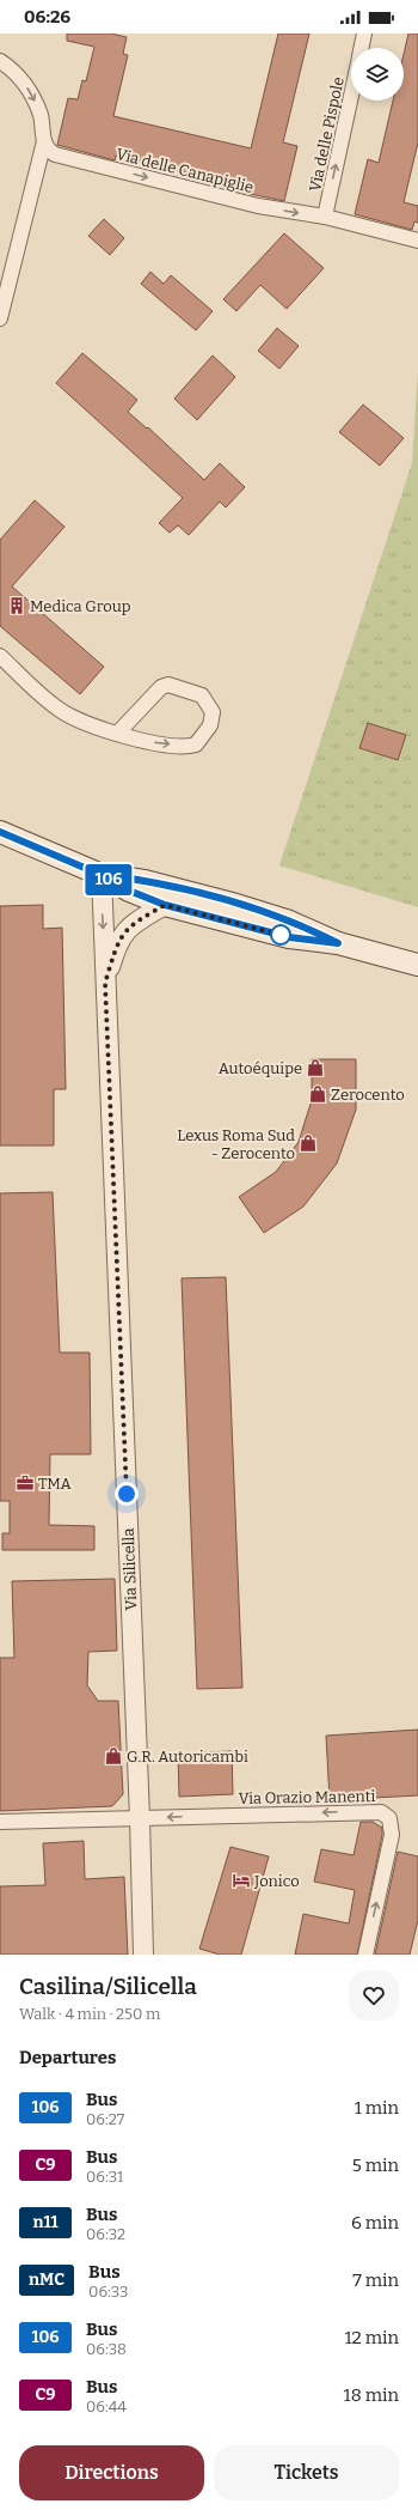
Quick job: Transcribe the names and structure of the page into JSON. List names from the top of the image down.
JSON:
{
  "streets": {
    "street": [
      "Via delle Pispole",
      "Via delle Canapiglie",
      "Via Silicella",
      "Via Orazio Manenti"
    ]
  },
  "crossings": [
    ["Via delle Pispole", "Via delle Canapiglie"],
    ["Via Silicella", "Via Orazio Manenti"]
  ],
  "one_way": ["Via delle Pispole", "Via delle Canapiglie"],
  "places": {
    "building": ["Medica Group"],
    "shop": [
      "Autoéquipe",
      "Zerocento",
      "Lexus Roma Sud - Zerocento",
      "G.R. Autoricambi"
    ],
    "office": ["TMA"],
    "hotel": ["Jonico"]
  },
  "lines": ["bus line 106"],
  "page": {
    "status": "06:26",
    "on_map": "106",
    "heading": [
      ["Casilina/Silicella", "Walk · 4 min · 250 m"],
      "Departures"
    ],
    "list": [
      {
        "mark": "106",
        "name": "Bus",
        "note": "06:27",
        "value": "1 min"
      },
      {
        "mark": "C9",
        "name": "Bus",
        "note": "06:31",
        "value": "5 min"
      },
      {
        "mark": "n11",
        "name": "Bus",
        "note": "06:32",
        "value": "6 min"
      },
      {
        "mark": "nMC",
        "name": "Bus",
        "note": "06:33",
        "value": "7 min"
      },
      {
        "mark": "106",
        "name": "Bus",
        "note": "06:38",
        "value": "12 min"
      },
      {
        "mark": "C9",
        "name": "Bus",
        "note": "06:44",
        "value": "18 min"
      }
    ],
    "buttons": ["Directions", "Tickets"]
  }
}
